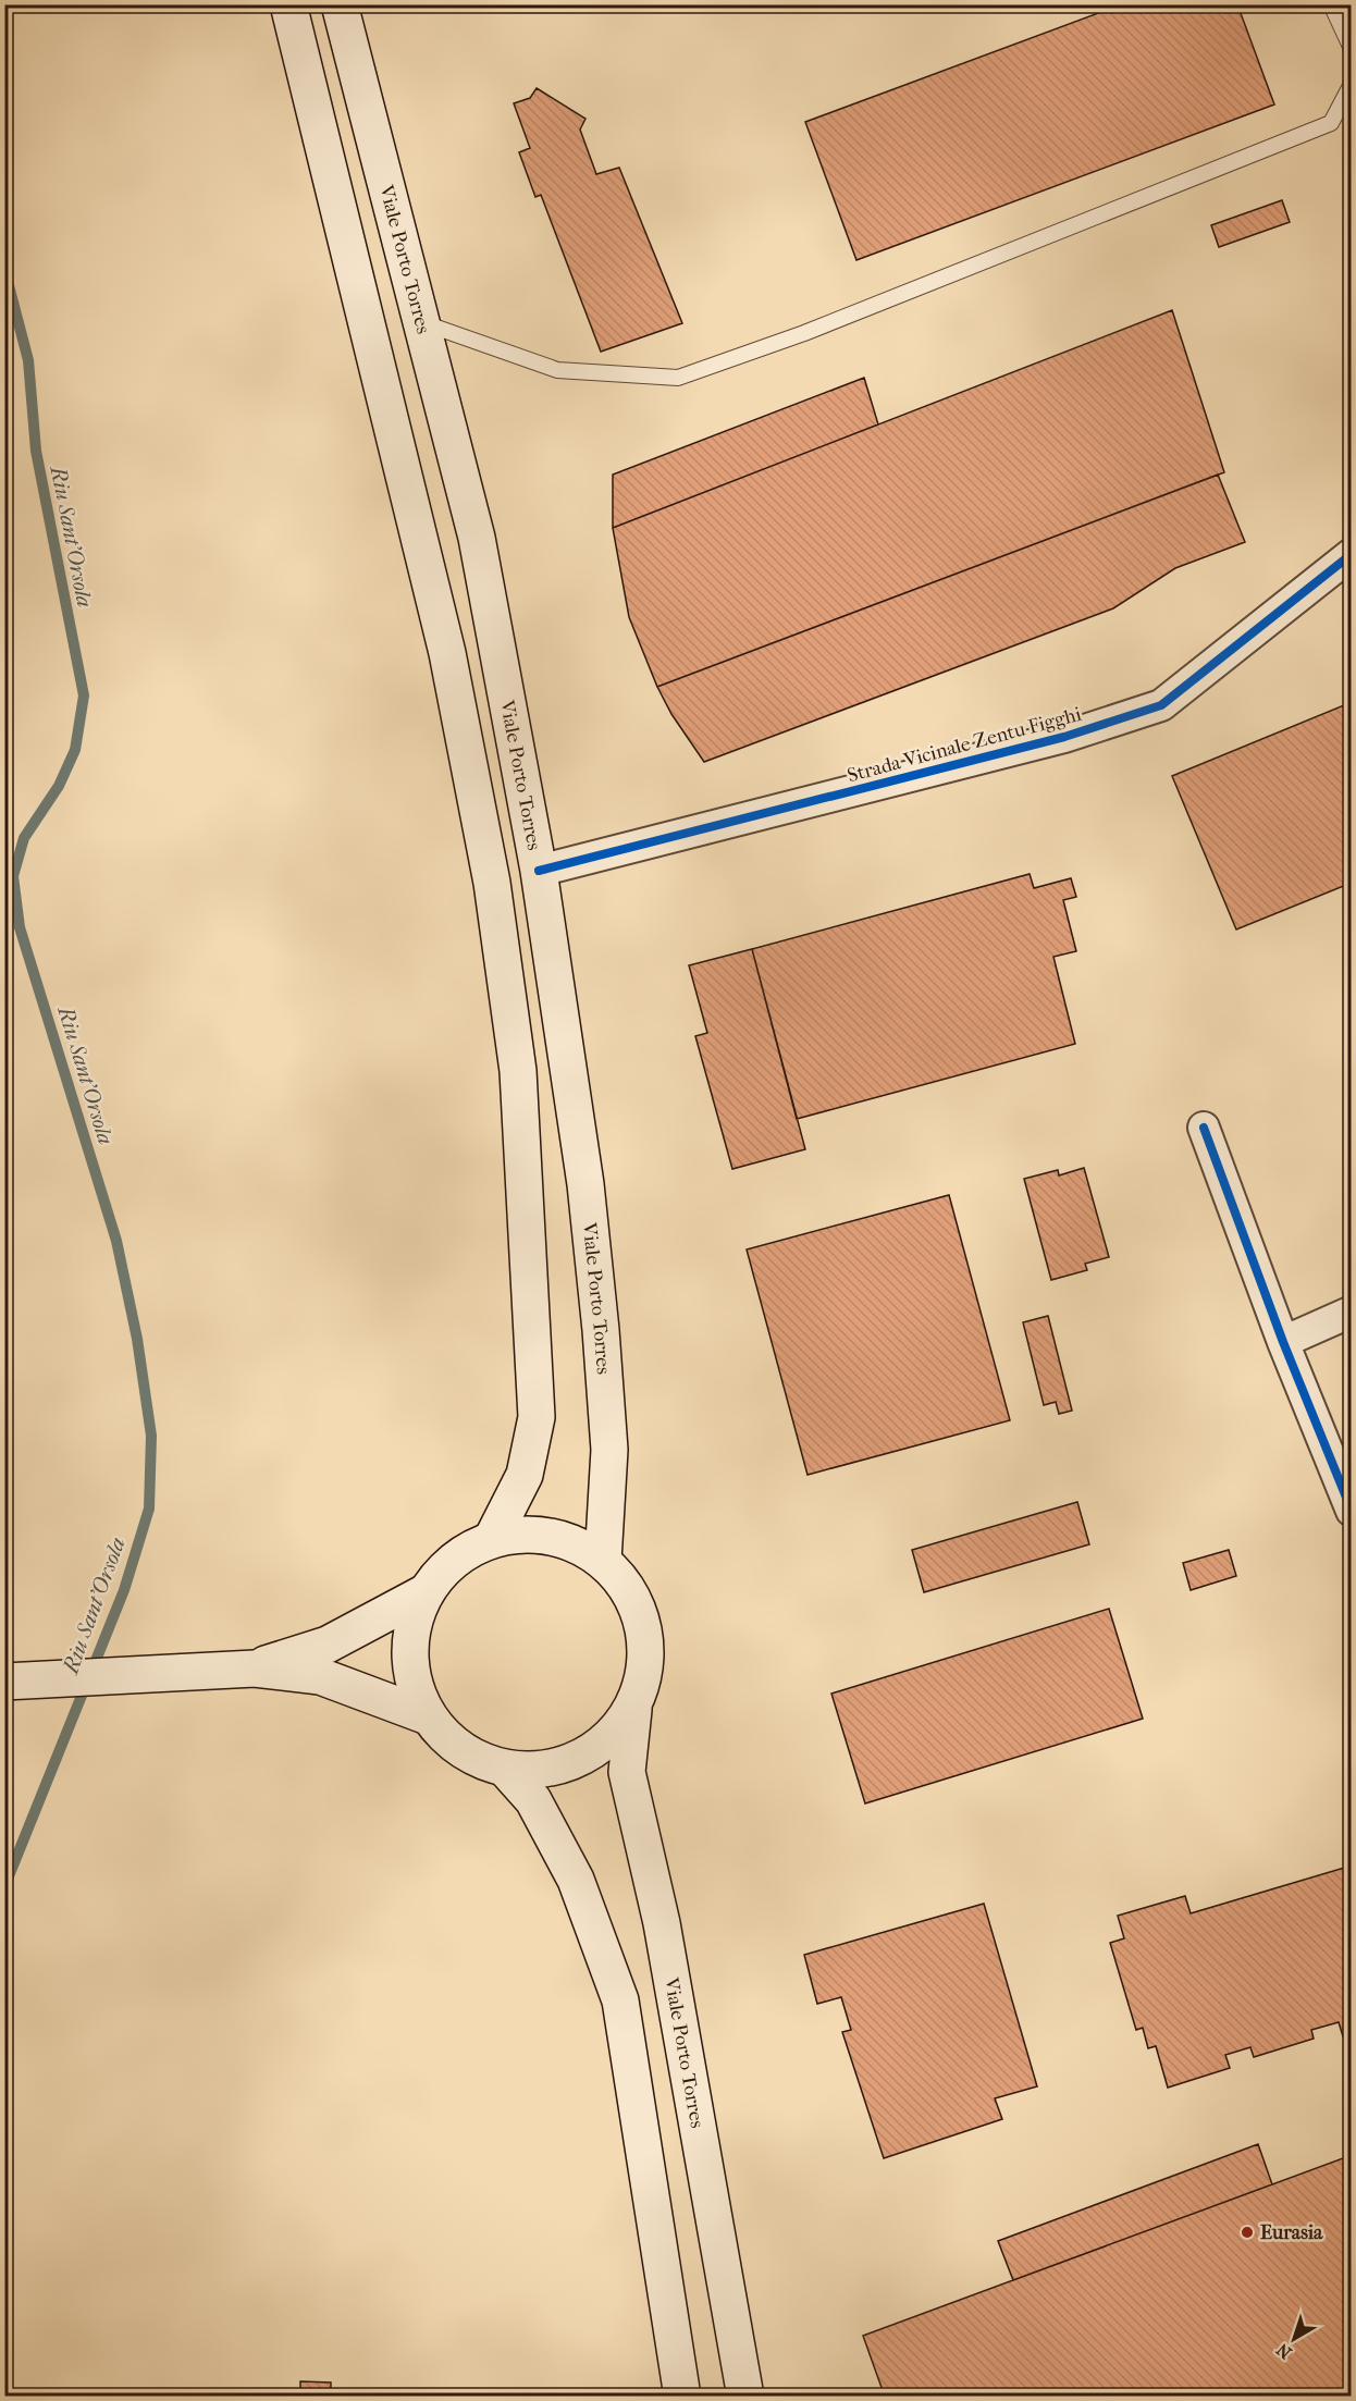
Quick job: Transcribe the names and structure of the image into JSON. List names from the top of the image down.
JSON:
{
  "streets": {
    "main road": ["Viale Porto Torres"],
    "street": ["Strada Vicinale Zentu Figghi"]
  },
  "crossings": [
    ["Viale Porto Torres", "Strada Vicinale Zentu Figghi"]
  ],
  "water": ["Riu Sant'Orsola"],
  "places": ["Eurasia"],
  "north": "bottom left"
}
